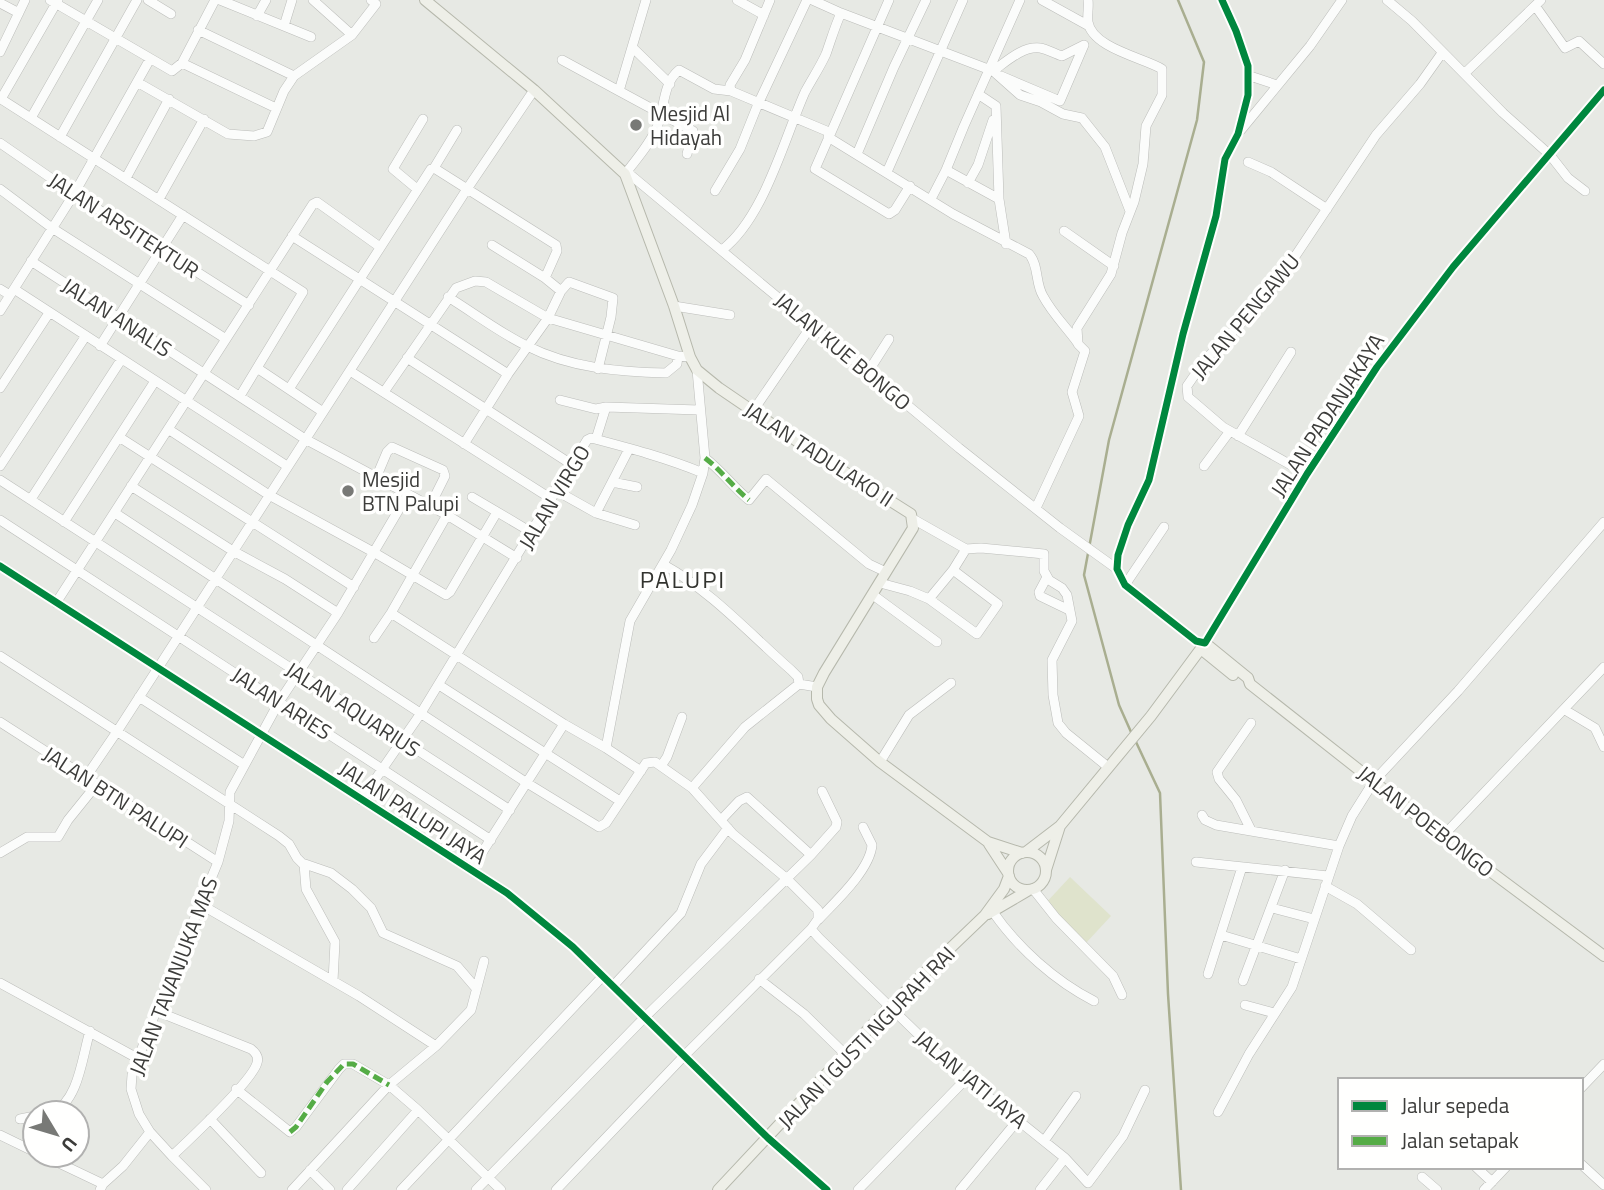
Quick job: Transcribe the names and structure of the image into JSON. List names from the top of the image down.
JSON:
{
  "streets": {
    "main road": ["JALAN TADULAKO II", "JALAN POEBONGO", "JALAN I GUSTI NGURAH RAI"],
    "street": [
      "JALAN ARSITEKTUR",
      "JALAN PENGAWU",
      "JALAN ANALIS",
      "JALAN KUE BONGO",
      "JALAN PADANJAKAYA",
      "JALAN VIRGO",
      "JALAN ARIES",
      "JALAN AQUARIUS",
      "JALAN BTN PALUPI",
      "JALAN PALUPI JAYA",
      "JALAN TAVANJUKA MAS",
      "JALAN JATI JAYA"
    ]
  },
  "crossings": [
    ["JALAN PENGAWU", "JALAN PADANJAKAYA"],
    ["JALAN KUE BONGO", "JALAN TADULAKO II"],
    ["JALAN PADANJAKAYA", "JALAN POEBONGO"],
    ["JALAN VIRGO", "JALAN ARIES"],
    ["JALAN VIRGO", "JALAN AQUARIUS"],
    ["JALAN VIRGO", "JALAN PALUPI JAYA"],
    ["JALAN BTN PALUPI", "JALAN TAVANJUKA MAS"],
    ["JALAN PALUPI JAYA", "JALAN I GUSTI NGURAH RAI"],
    ["JALAN I GUSTI NGURAH RAI", "JALAN JATI JAYA"]
  ],
  "districts": ["PALUPI"],
  "places": ["Mesjid Al Hidayah", "Mesjid BTN Palupi"],
  "legend": ["Jalur sepeda", "Jalan setapak"],
  "north": "bottom right"
}
